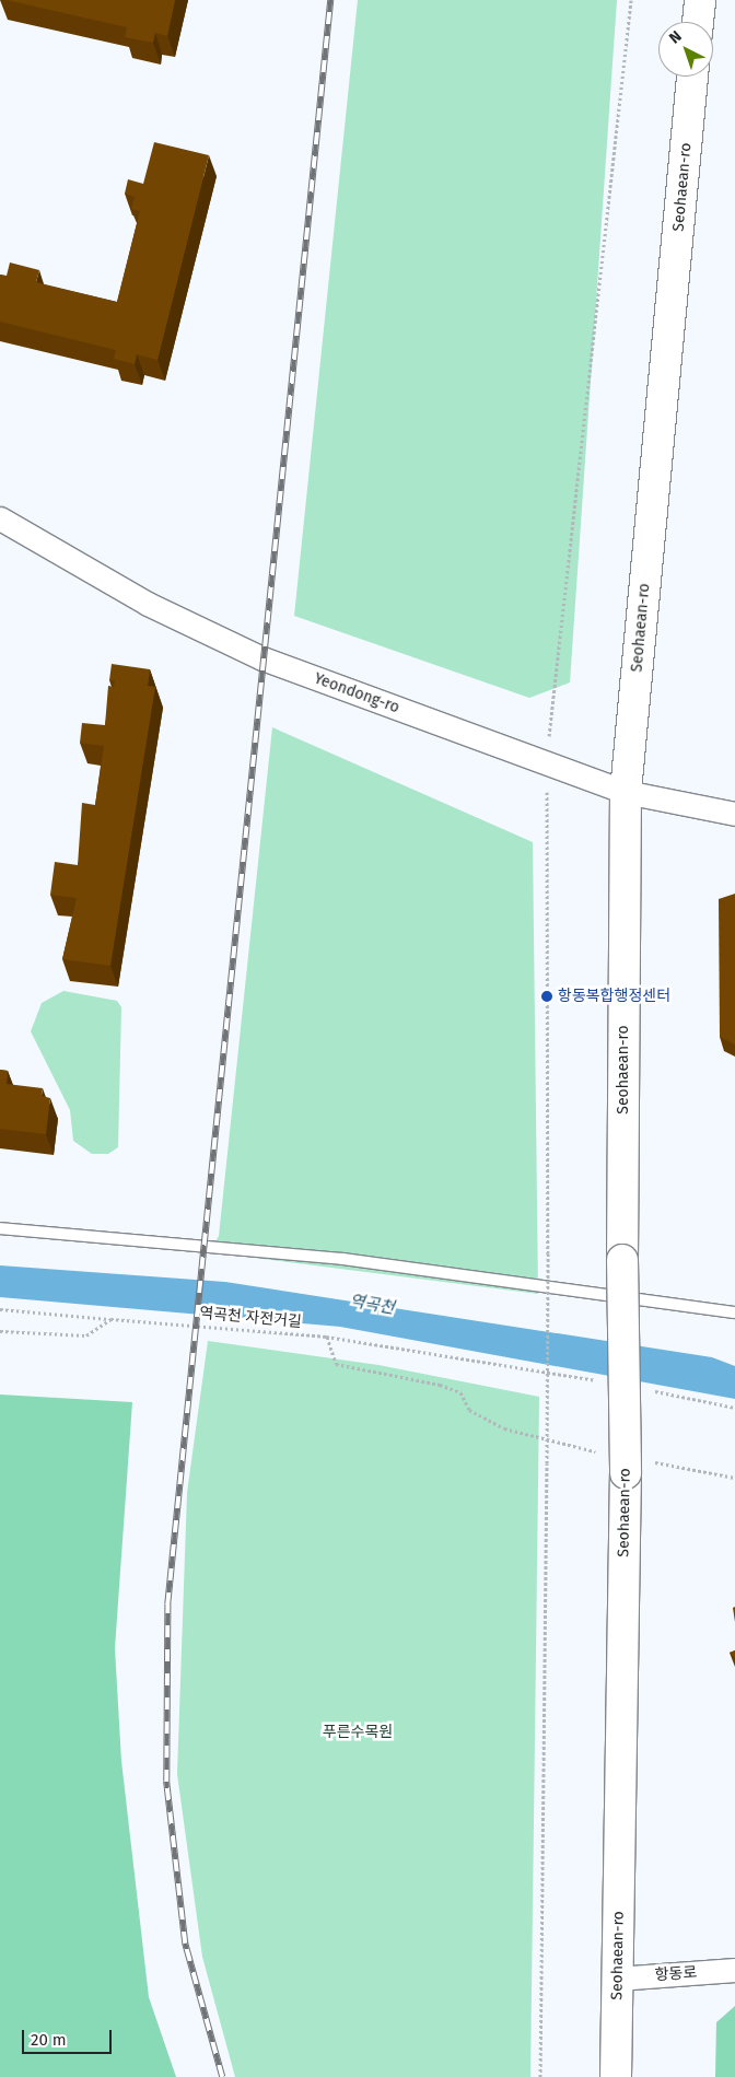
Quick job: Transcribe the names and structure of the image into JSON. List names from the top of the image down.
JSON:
{
  "streets": {
    "main road": ["Seohaean-ro"],
    "street": ["Yeondong-ro", "항동로"]
  },
  "crossings": [
    ["Seohaean-ro", "Yeondong-ro"],
    ["Seohaean-ro", "항동로"]
  ],
  "water": ["역곡천"],
  "parks": ["푸른수목원"],
  "places": ["항동복합행정센터"],
  "scale_bar": "20 m",
  "north": "top left"
}
